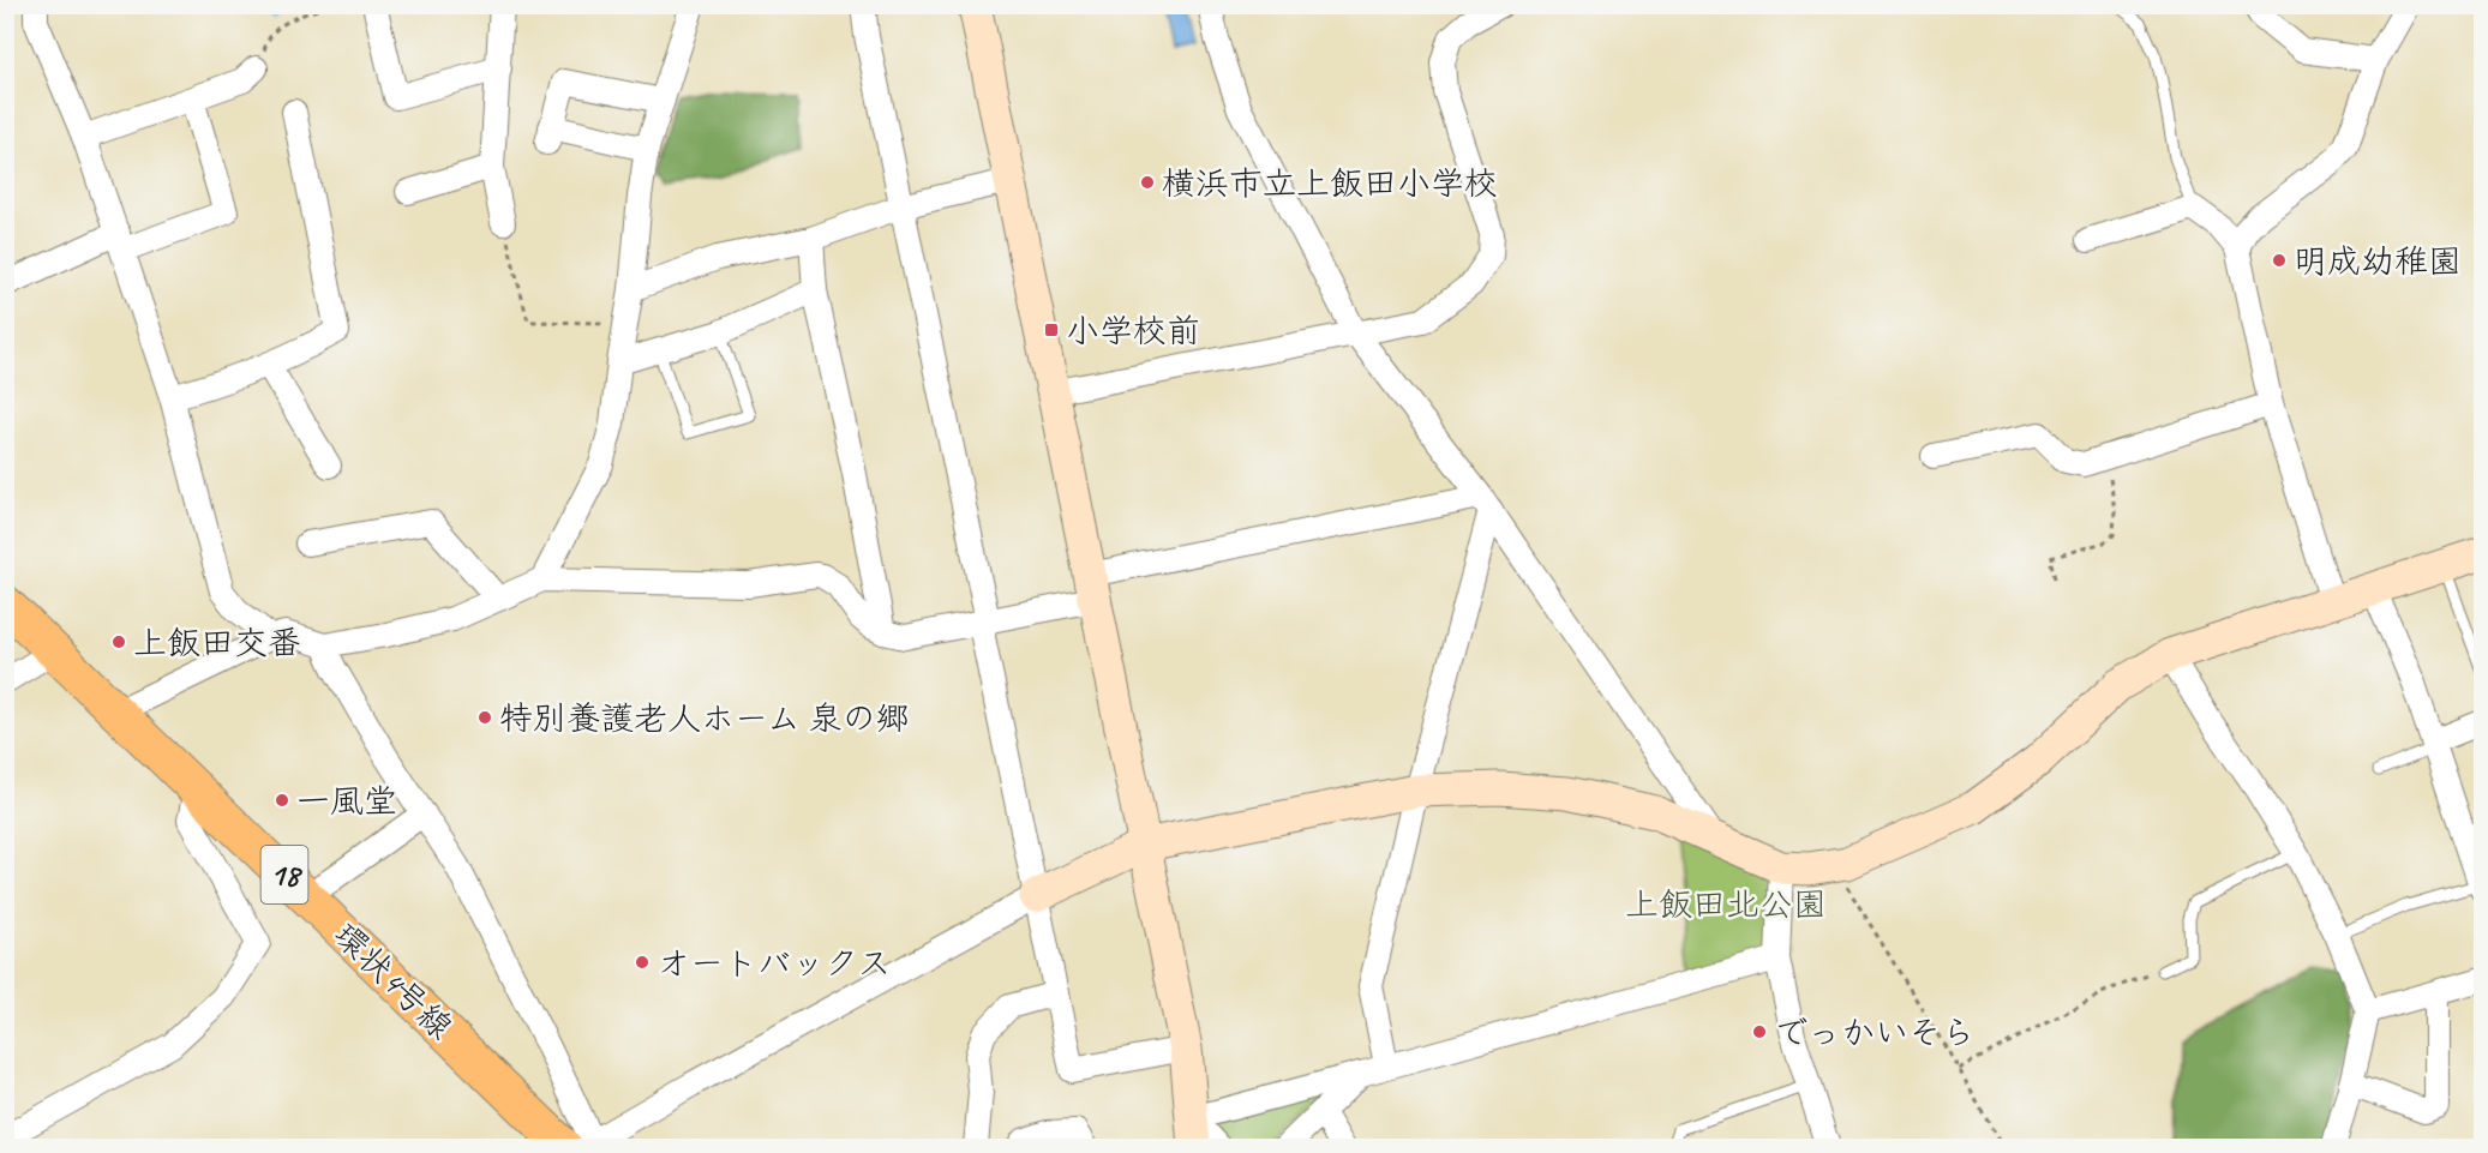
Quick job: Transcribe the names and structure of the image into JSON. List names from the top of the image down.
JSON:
{
  "streets": {
    "main road": ["18", "環状4号線"]
  },
  "parks": ["上飯田北公園"],
  "places": {
    "other": [
      "横浜市立上飯田小学校",
      "明成幼稚園",
      "上飯田交番",
      "特別養護老人ホーム 泉の郷",
      "一風堂",
      "オートバックス",
      "でっかいそら"
    ],
    "transit": ["小学校前"]
  }
}
